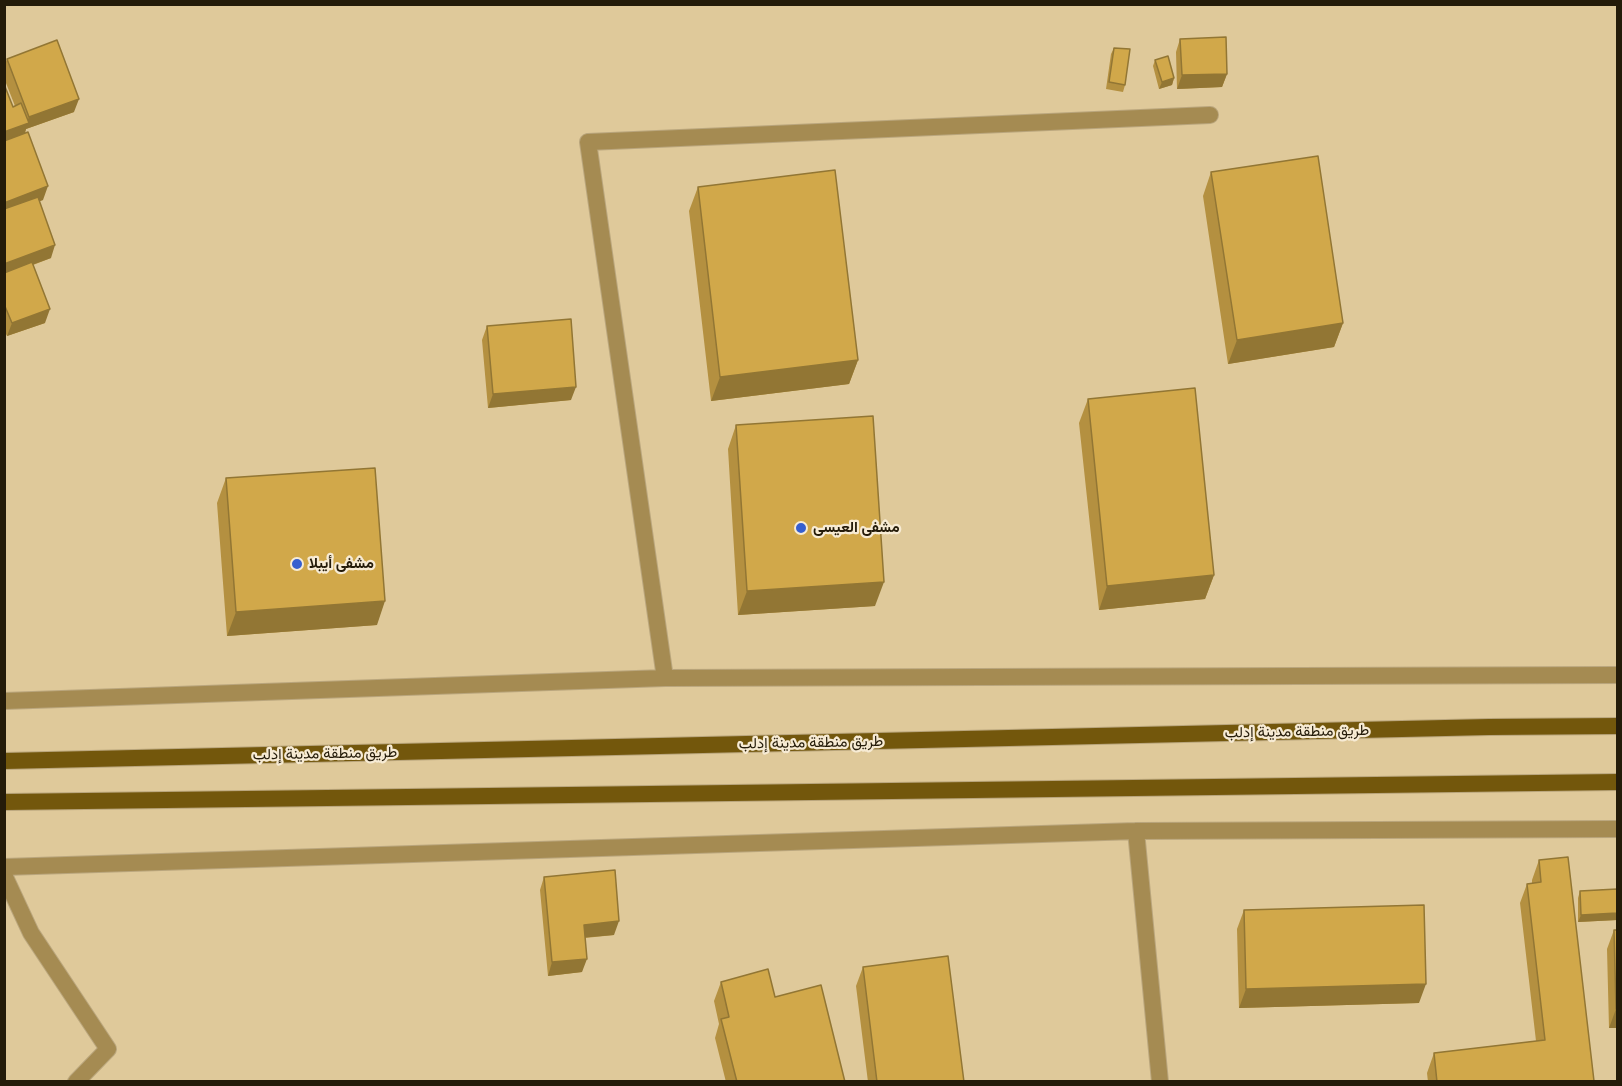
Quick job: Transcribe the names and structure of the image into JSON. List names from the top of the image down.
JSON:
{
  "streets": {
    "main road": ["طريق منطقة مدينة إدلب"]
  },
  "places": ["مشفى العيسى", "مشفى أيبلا"]
}
